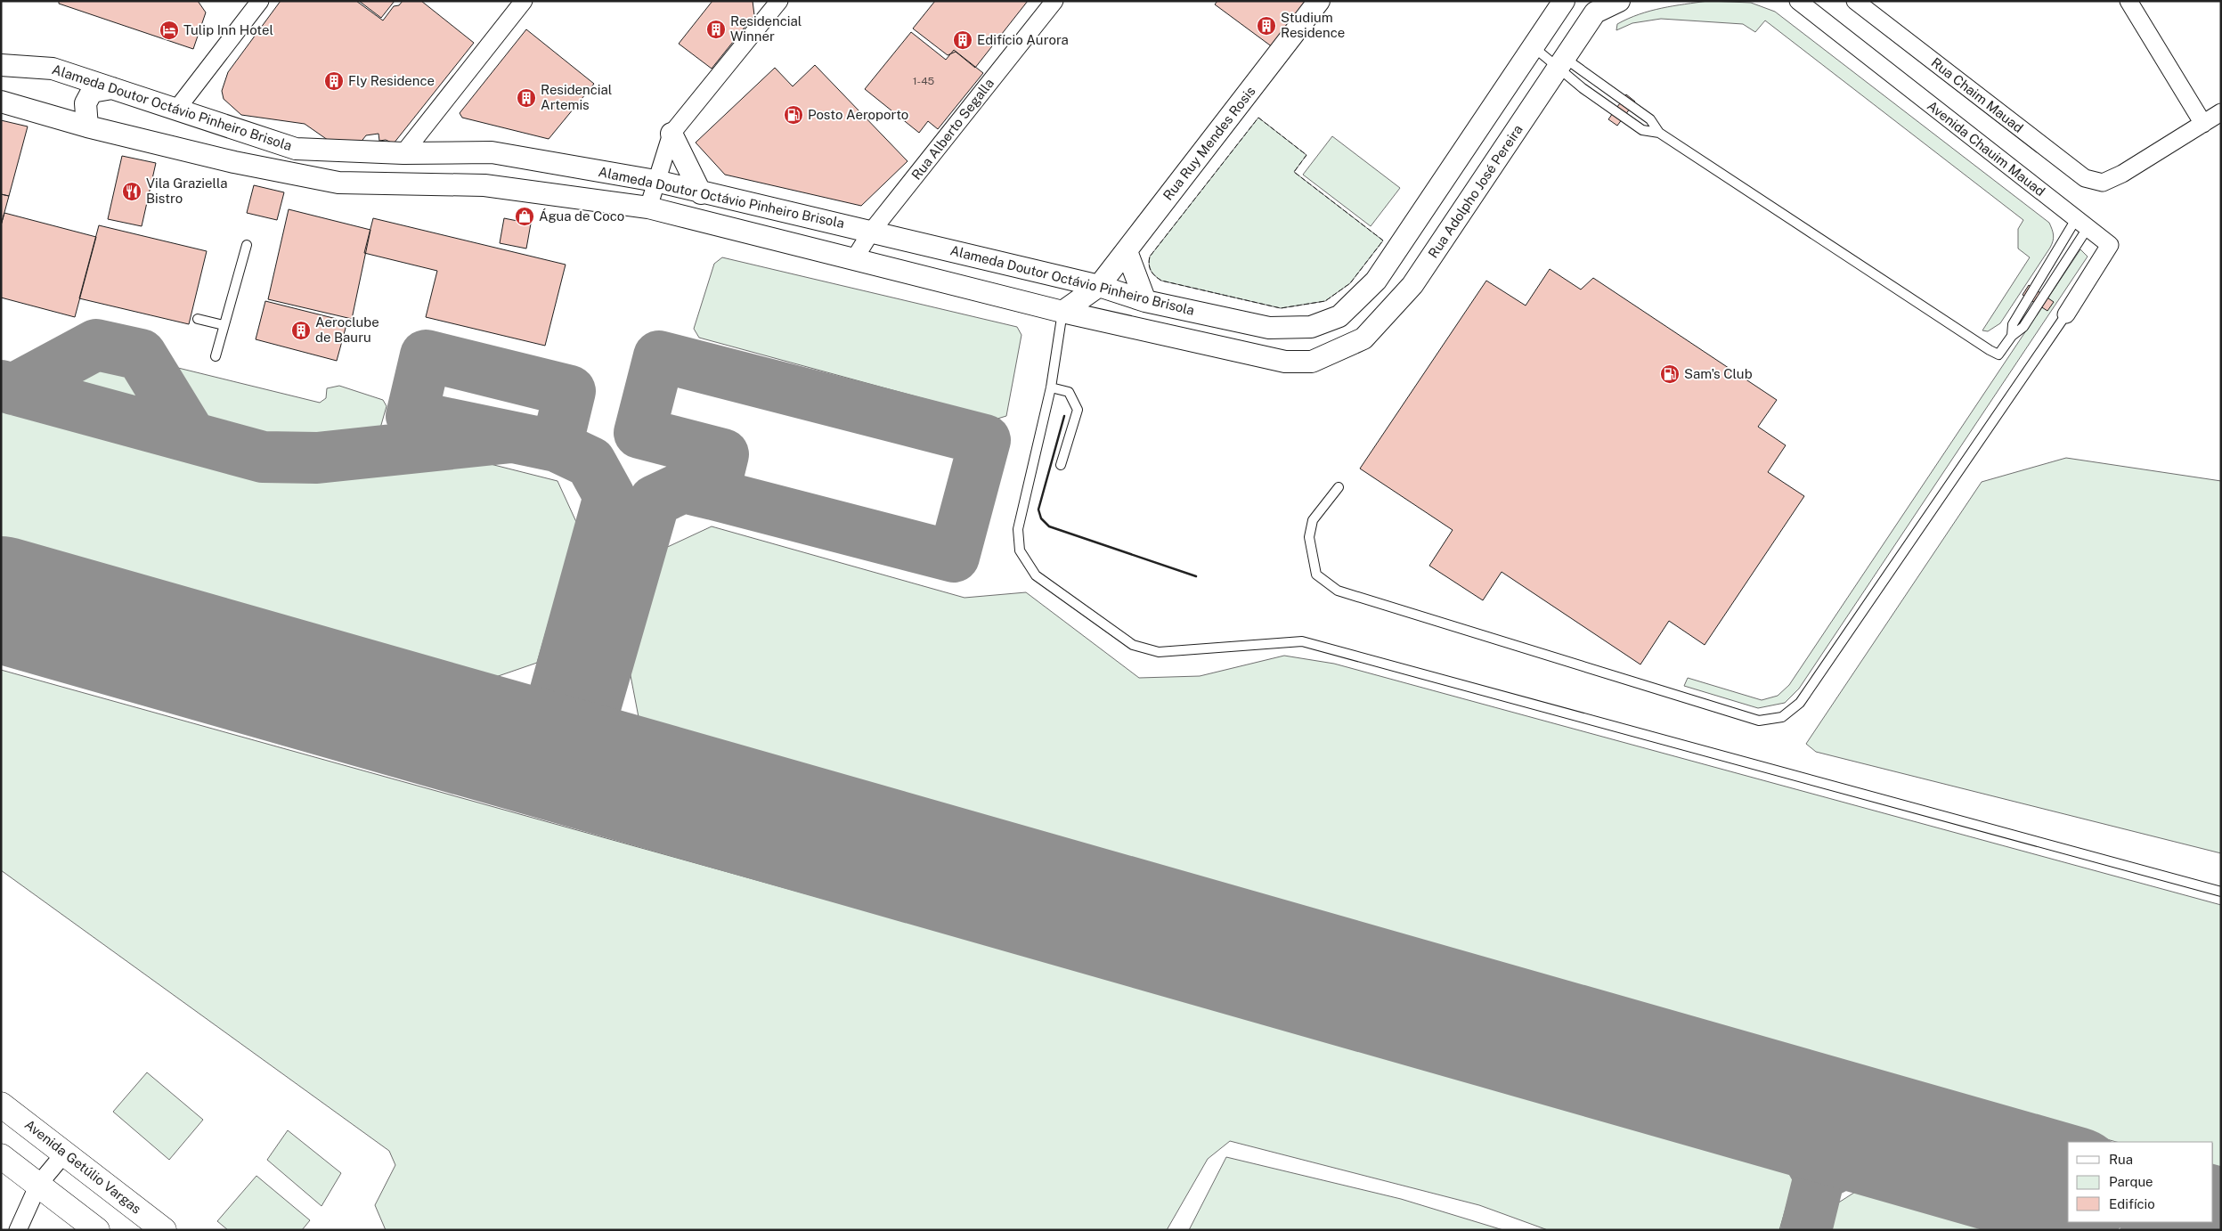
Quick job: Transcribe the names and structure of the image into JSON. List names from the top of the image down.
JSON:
{
  "streets": {
    "main road": ["Avenida Getúlio Vargas"],
    "street": [
      "Rua Chaim Mauad",
      "Alameda Doutor Octávio Pinheiro Brisola",
      "Rua Alberto Segalla",
      "Rua Ruy Mendes Rosis",
      "Avenida Chauim Mauad",
      "Rua Adolpho José Pereira"
    ]
  },
  "crossings": [
    ["Alameda Doutor Octávio Pinheiro Brisola", "Rua Alberto Segalla"],
    ["Alameda Doutor Octávio Pinheiro Brisola", "Rua Ruy Mendes Rosis"],
    ["Alameda Doutor Octávio Pinheiro Brisola", "Rua Adolpho José Pereira"]
  ],
  "places": {
    "building": [
      "Studium Residence",
      "Residencial Winner",
      "Edifício Aurora",
      "Fly Residence",
      "Residencial Artemis",
      "Aeroclube de Bauru"
    ],
    "hotel": ["Tulip Inn Hotel"],
    "fuel station": ["Posto Aeroporto", "Sam's Club"],
    "restaurant": ["Vila Graziella Bistro"],
    "shop": ["Água de Coco"]
  },
  "house_numbers": ["1-45"],
  "legend": ["Rua", "Parque", "Edifício"]
}
